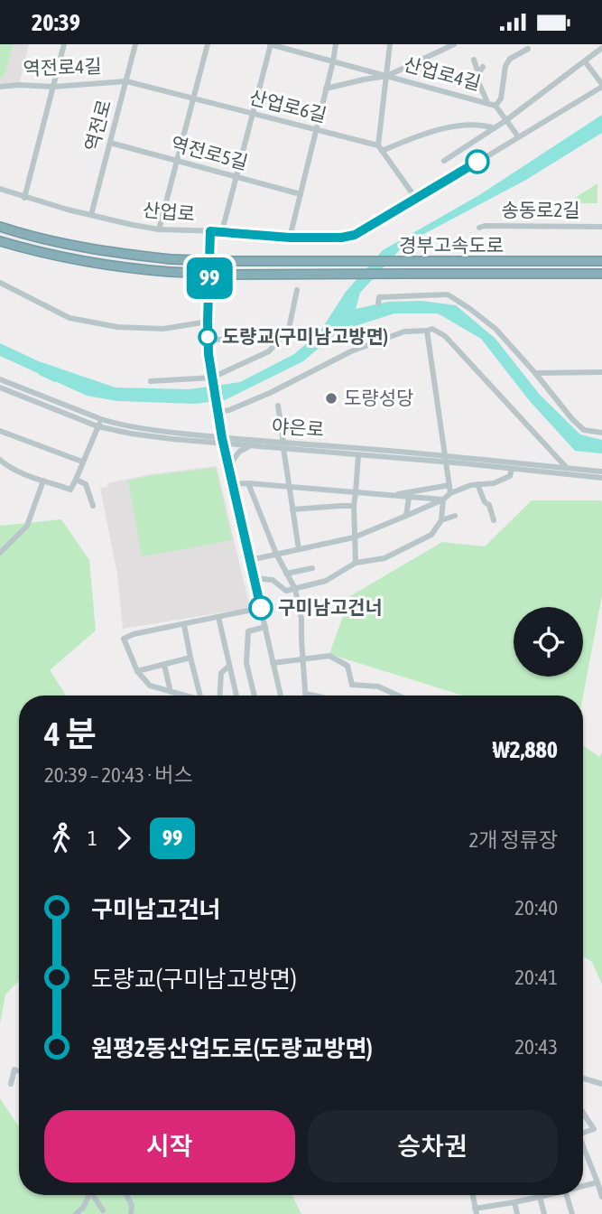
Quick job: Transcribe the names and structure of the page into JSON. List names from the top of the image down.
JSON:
{
  "streets": {
    "highway": ["경부고속도로"],
    "street": [
      "역전로4길",
      "산업로4길",
      "산업로6길",
      "역전로",
      "역전로5길",
      "송동로2길",
      "산업로",
      "야은로"
    ]
  },
  "crossings": [
    ["역전로4길", "산업로6길"],
    ["역전로4길", "역전로"],
    ["산업로4길", "산업로"],
    ["산업로6길", "역전로"],
    ["역전로", "역전로5길"],
    ["역전로", "산업로"]
  ],
  "places": ["도량교(구미남고방면)", "도량성당", "구미남고건너"],
  "lines": ["bus line 99"],
  "page": {
    "status": "20:39",
    "on_map": "99",
    "heading": ["4 분", "20:39 – 20:43 · 버스", "₩2,880"],
    "legs": ["1", "99", "2개 정류장"],
    "list": [
      {
        "name": "구미남고건너",
        "value": "20:40"
      },
      {
        "name": "도량교(구미남고방면)",
        "value": "20:41"
      },
      {
        "name": "원평2동산업도로(도량교방면)",
        "value": "20:43"
      }
    ],
    "buttons": ["시작", "승차권"]
  }
}
